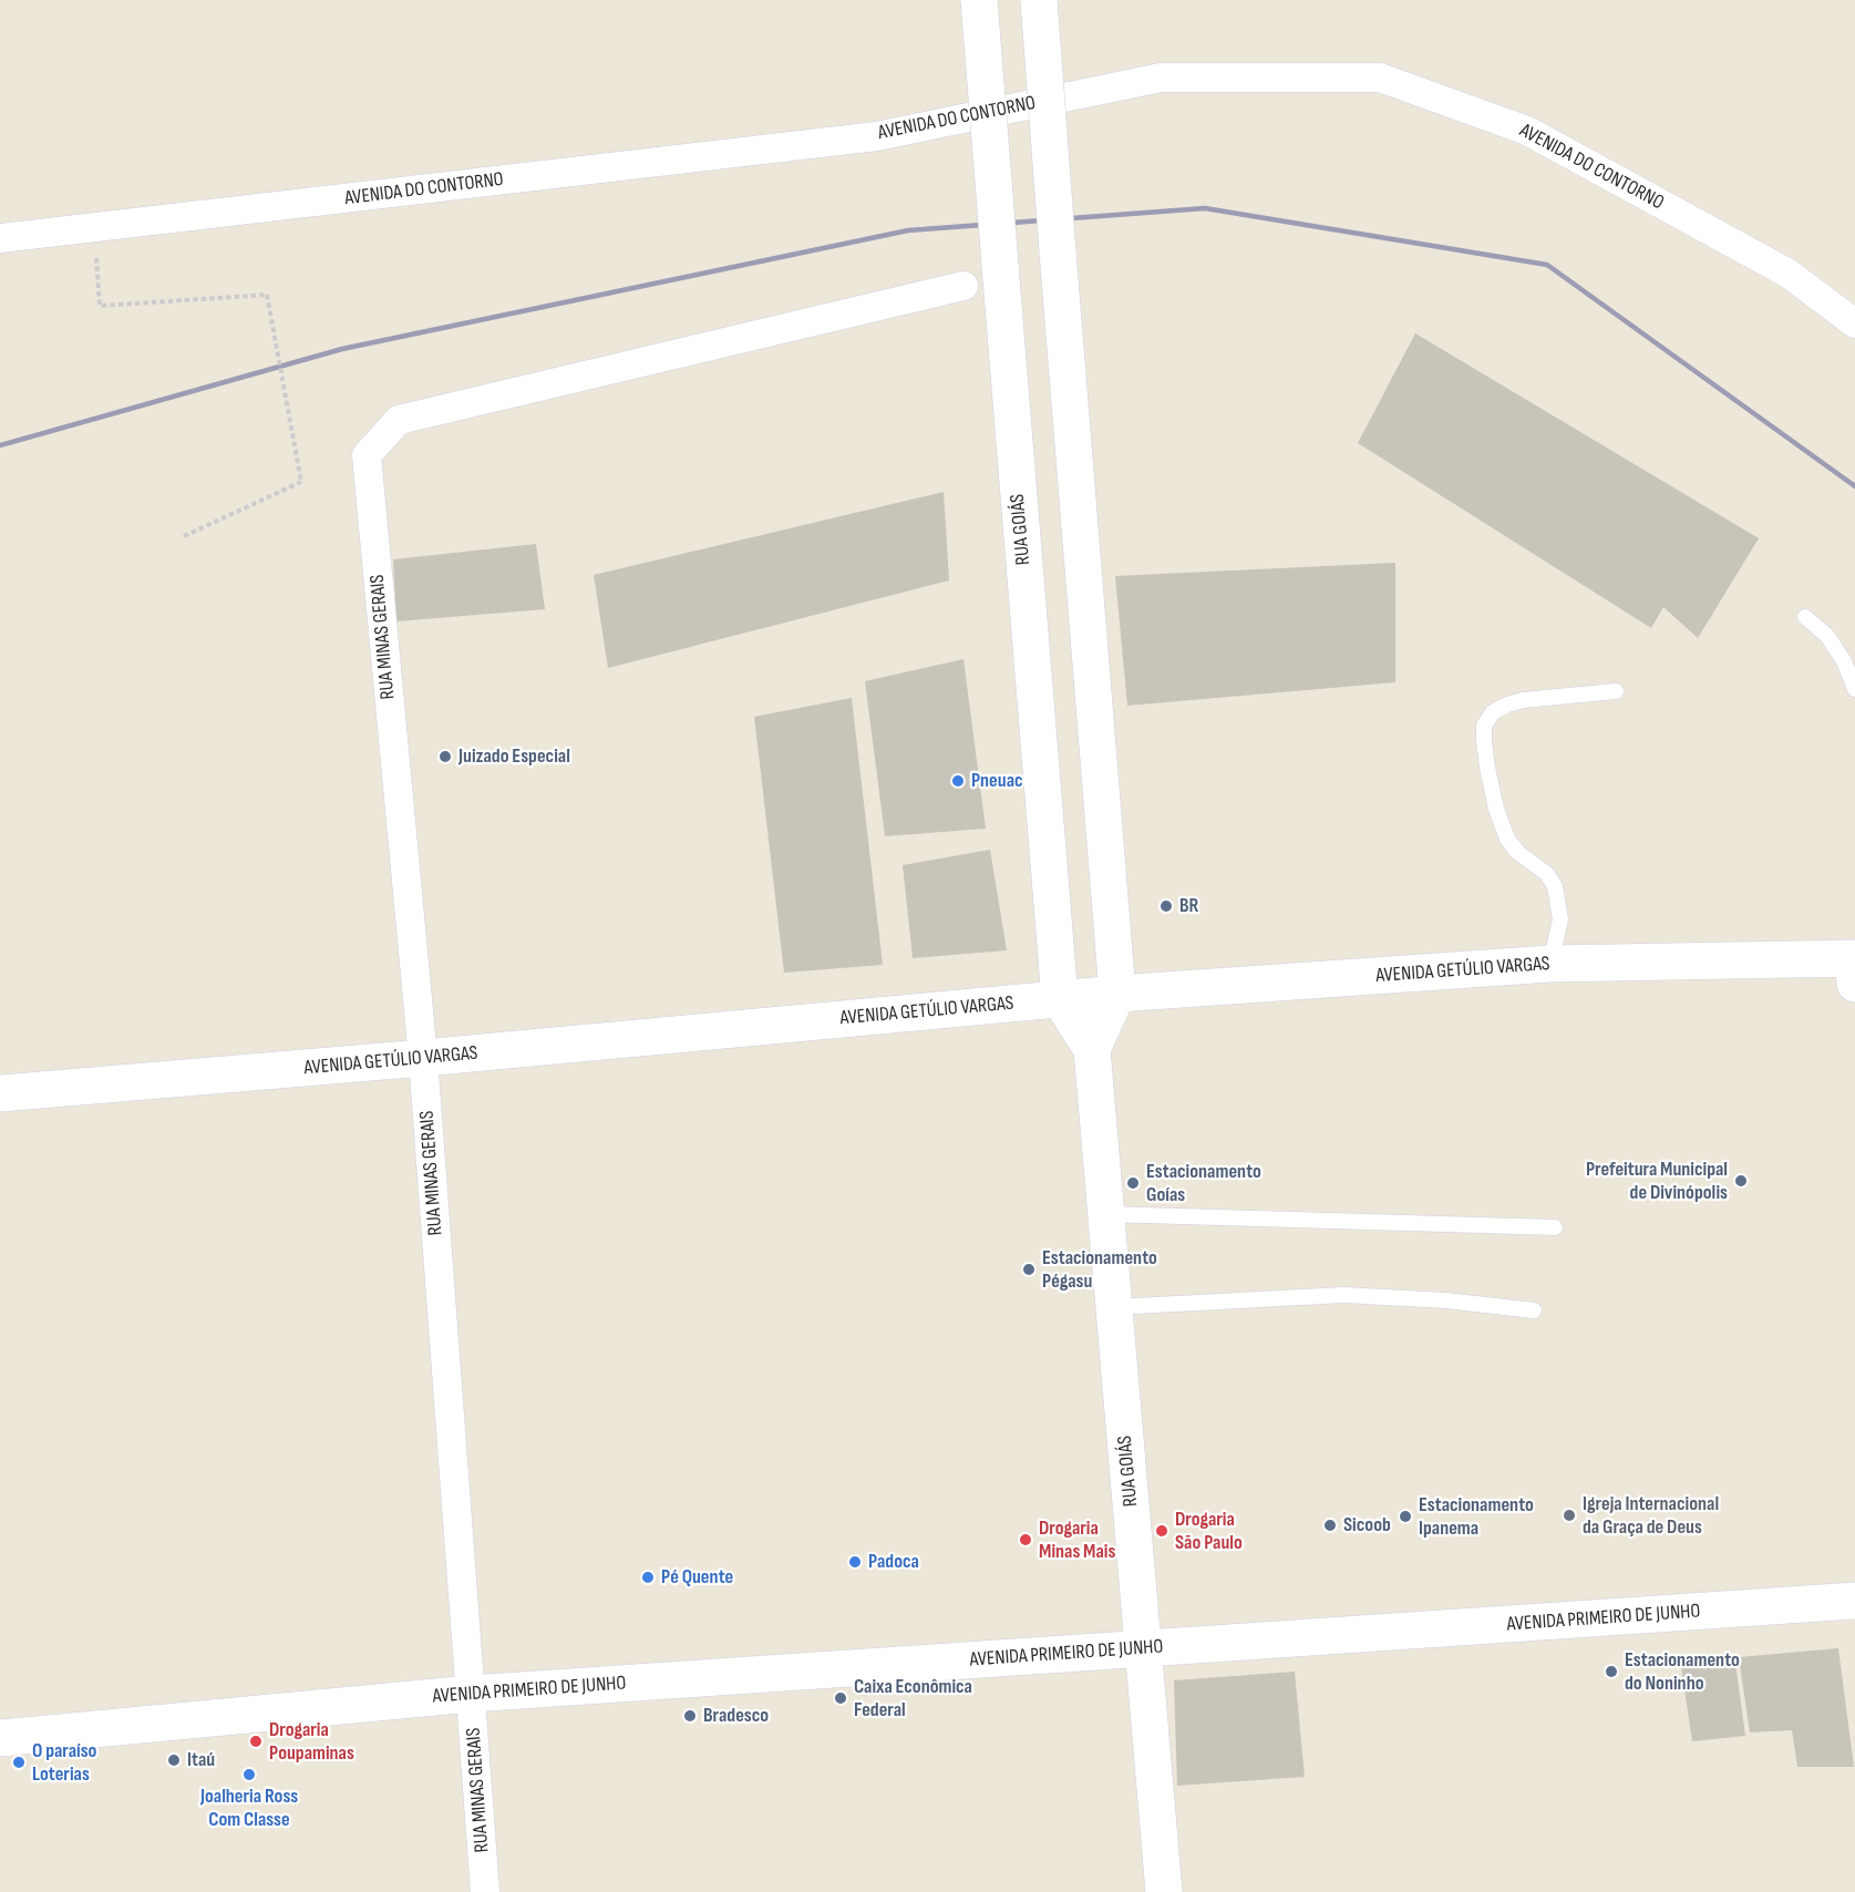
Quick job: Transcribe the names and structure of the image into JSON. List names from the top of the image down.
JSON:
{
  "streets": {
    "main road": ["RUA GOIÁS", "AVENIDA GETÚLIO VARGAS", "AVENIDA PRIMEIRO DE JUNHO"],
    "street": ["AVENIDA DO CONTORNO", "RUA MINAS GERAIS"]
  },
  "crossings": [
    ["RUA GOIÁS", "AVENIDA GETÚLIO VARGAS"],
    ["RUA GOIÁS", "AVENIDA PRIMEIRO DE JUNHO"],
    ["RUA MINAS GERAIS", "AVENIDA GETÚLIO VARGAS"],
    ["RUA MINAS GERAIS", "AVENIDA PRIMEIRO DE JUNHO"]
  ],
  "places": [
    "Juizado Especial",
    "Pneuac",
    "BR",
    "Prefeitura Municipal de Divinópolis",
    "Estacionamento Goías",
    "Estacionamento Pégasu",
    "Igreja Internacional da Graça de Deus",
    "Estacionamento Ipanema",
    "Sicoob",
    "Drogaria São Paulo",
    "Drogaria Minas Mais",
    "Padoca",
    "Pé Quente",
    "Estacionamento do Noninho",
    "Caixa Econômica Federal",
    "Bradesco",
    "Drogaria Poupaminas",
    "Itaú",
    "O paraíso Loterias",
    "Joalheria Ross Com Classe"
  ]
}
